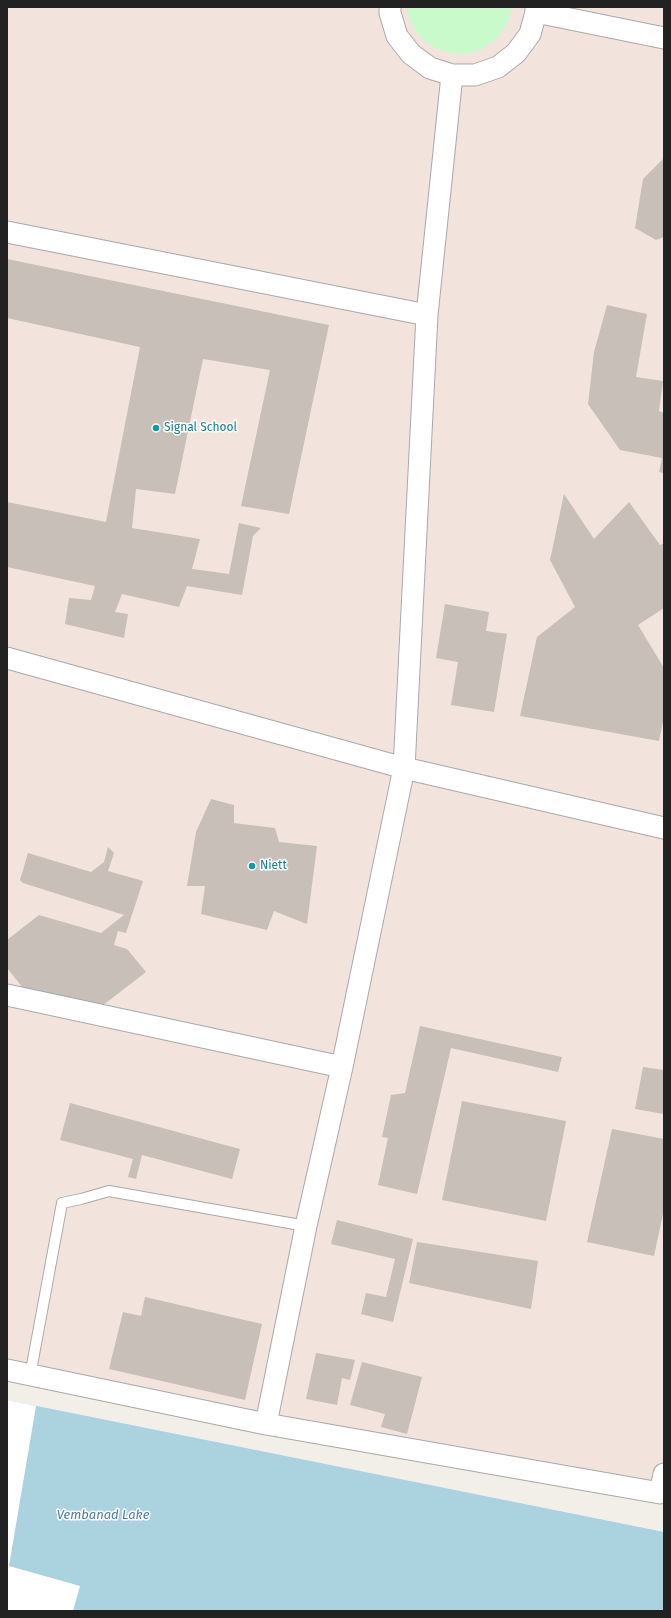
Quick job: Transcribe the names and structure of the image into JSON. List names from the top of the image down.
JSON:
{
  "water": ["Vembanad Lake"],
  "places": ["Signal School", "Niett"]
}
